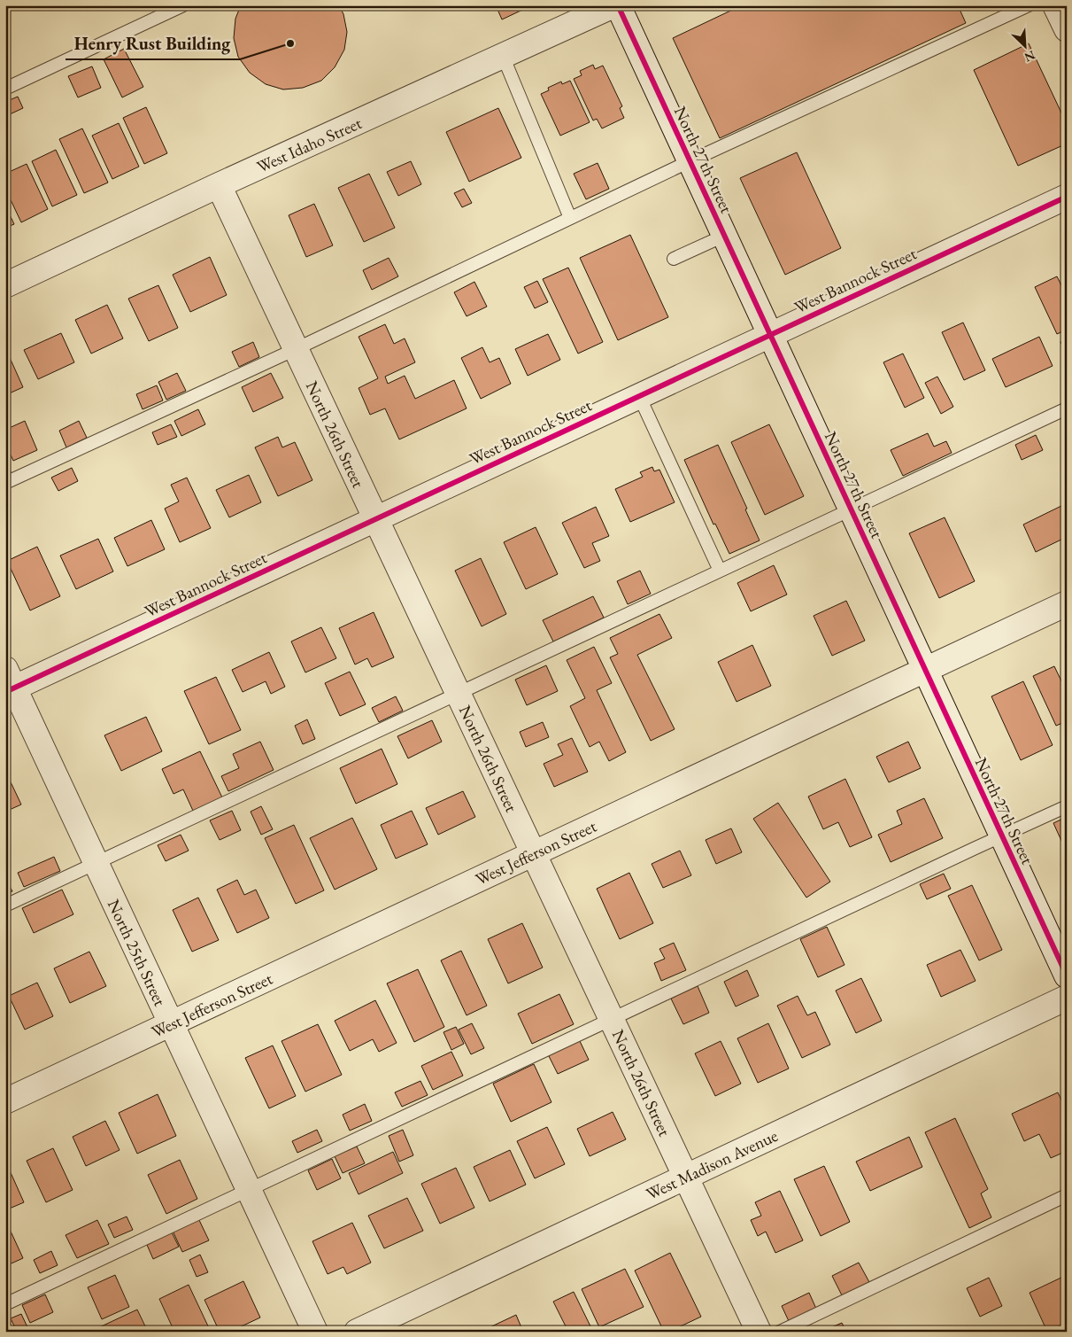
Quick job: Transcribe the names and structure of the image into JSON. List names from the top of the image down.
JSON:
{
  "streets": {
    "street": [
      "West Idaho Street",
      "North 27th Street",
      "West Bannock Street",
      "North 26th Street",
      "West Jefferson Street",
      "North 25th Street",
      "West Madison Avenue"
    ]
  },
  "crossings": [
    ["West Idaho Street", "North 26th Street"],
    ["North 27th Street", "West Bannock Street"],
    ["North 27th Street", "West Jefferson Street"],
    ["West Bannock Street", "North 26th Street"],
    ["West Bannock Street", "North 25th Street"],
    ["North 26th Street", "West Jefferson Street"],
    ["North 26th Street", "West Madison Avenue"],
    ["West Jefferson Street", "North 25th Street"]
  ],
  "places": ["Henry Rust Building"],
  "north": "bottom right"
}
